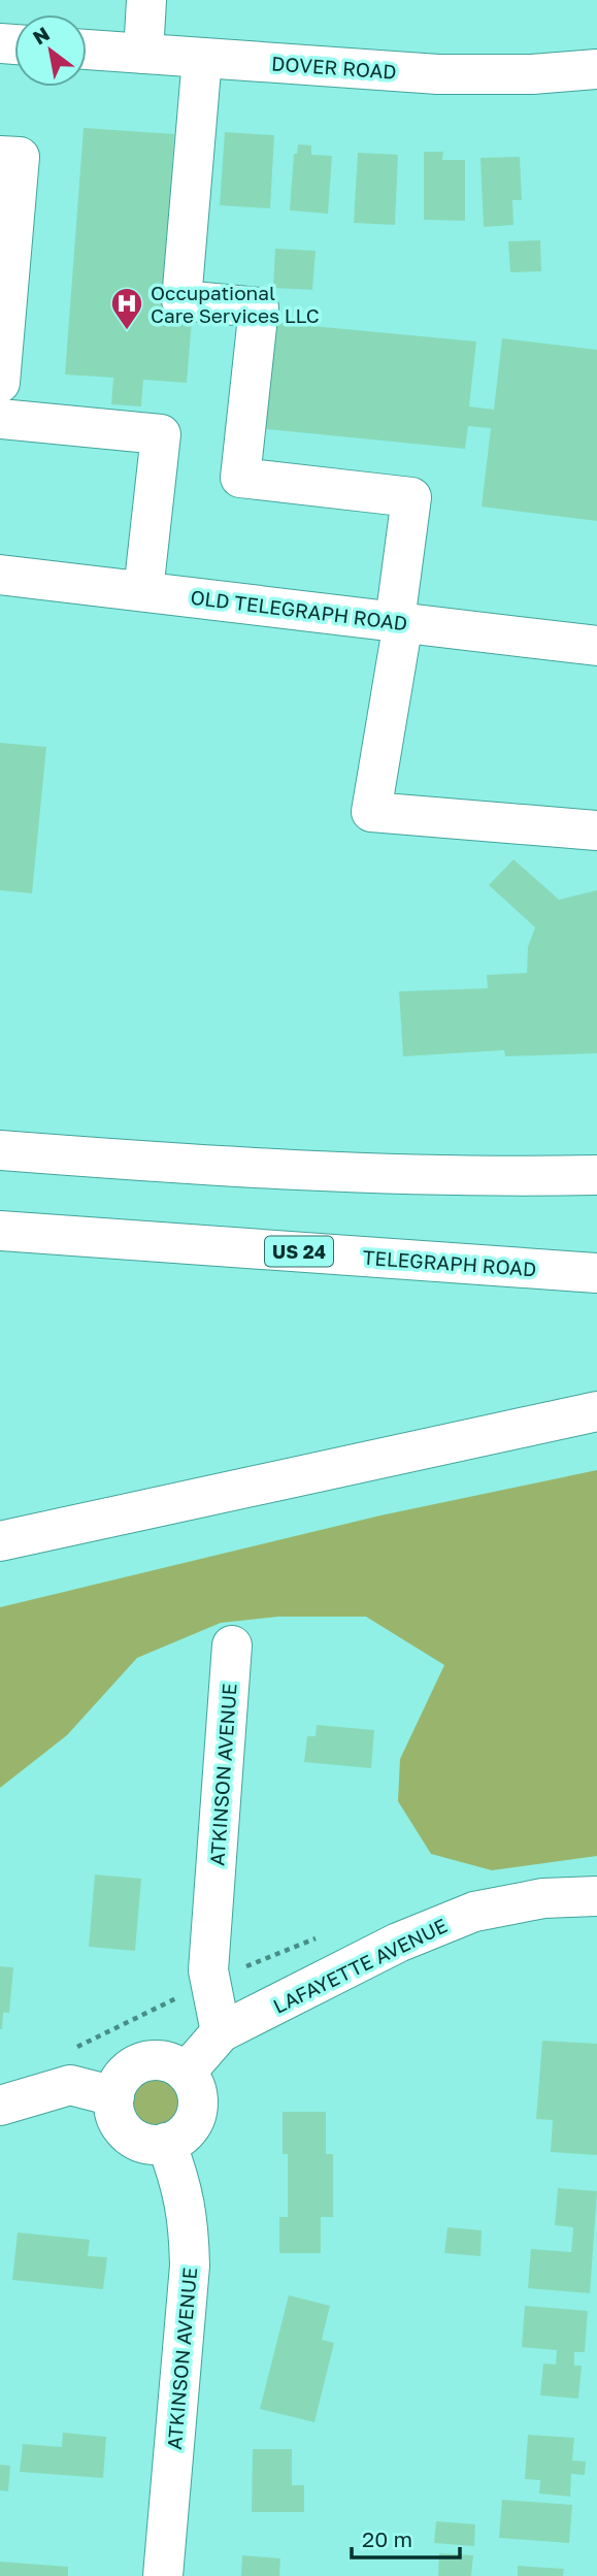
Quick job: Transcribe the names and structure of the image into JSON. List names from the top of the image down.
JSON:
{
  "streets": {
    "main road": [
      "DOVER ROAD",
      "OLD TELEGRAPH ROAD",
      "US 24",
      "TELEGRAPH ROAD",
      "ATKINSON AVENUE",
      "LAFAYETTE AVENUE"
    ]
  },
  "crossings": [
    ["ATKINSON AVENUE", "LAFAYETTE AVENUE"]
  ],
  "places": {
    "hospital": ["Occupational Care Services LLC"]
  },
  "scale_bar": "20 m",
  "north": "top left"
}
